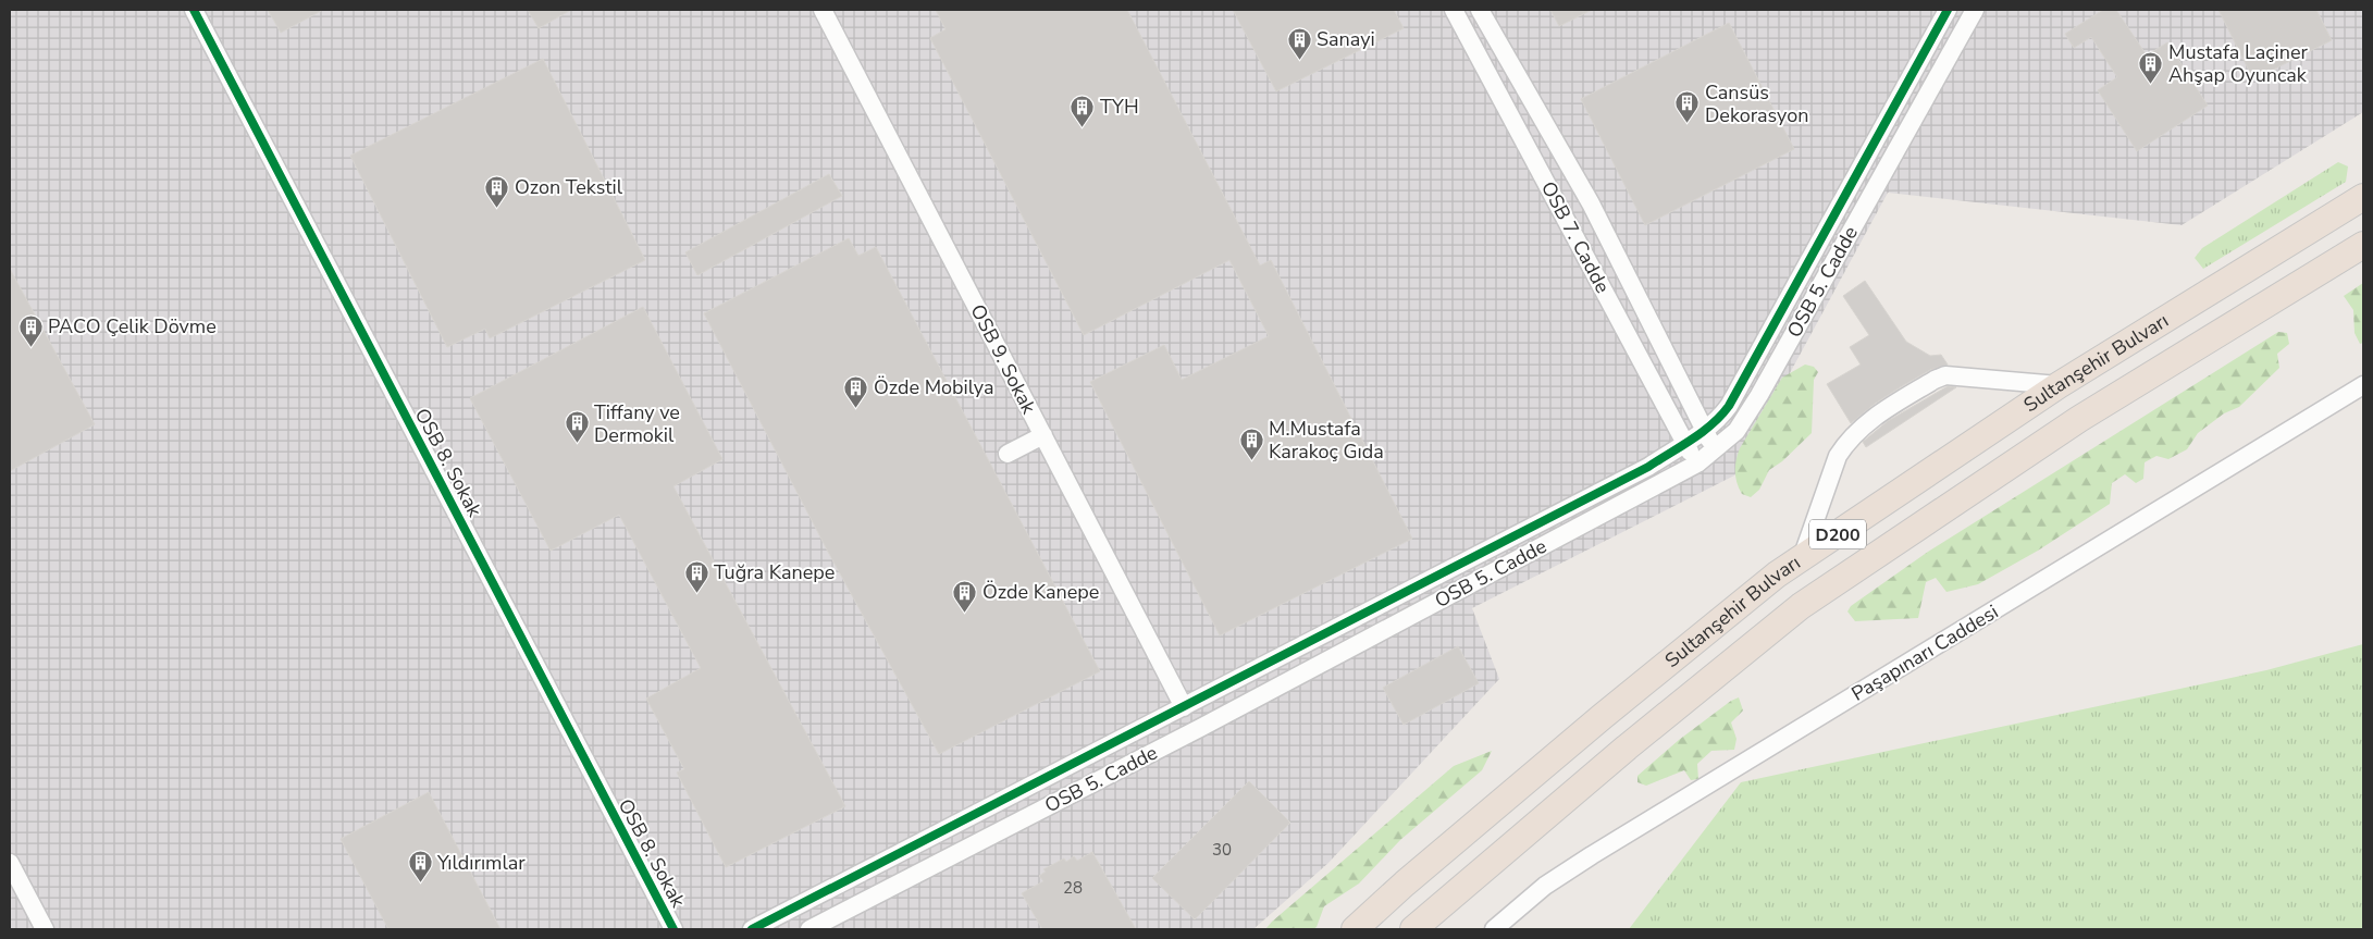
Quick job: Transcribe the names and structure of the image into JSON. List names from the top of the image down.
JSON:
{
  "streets": {
    "highway": ["Sultanşehir Bulvarı", "D200"],
    "street": [
      "OSB 7. Cadde",
      "OSB 5. Cadde",
      "OSB 9. Sokak",
      "OSB 8. Sokak",
      "Paşapınarı Caddesi"
    ]
  },
  "crossings": [
    ["OSB 7. Cadde", "OSB 5. Cadde"]
  ],
  "places": {
    "building": [
      "Sanayi",
      "Mustafa Laçiner Ahşap Oyuncak",
      "Cansüs Dekorasyon",
      "TYH",
      "Ozon Tekstil",
      "PACO Çelik Dövme",
      "Özde Mobilya",
      "Tiffany ve Dermokil",
      "M.Mustafa Karakoç Gıda",
      "Tuğra Kanepe",
      "Özde Kanepe",
      "Yıldırımlar"
    ]
  },
  "house_numbers": ["30", "28"]
}
